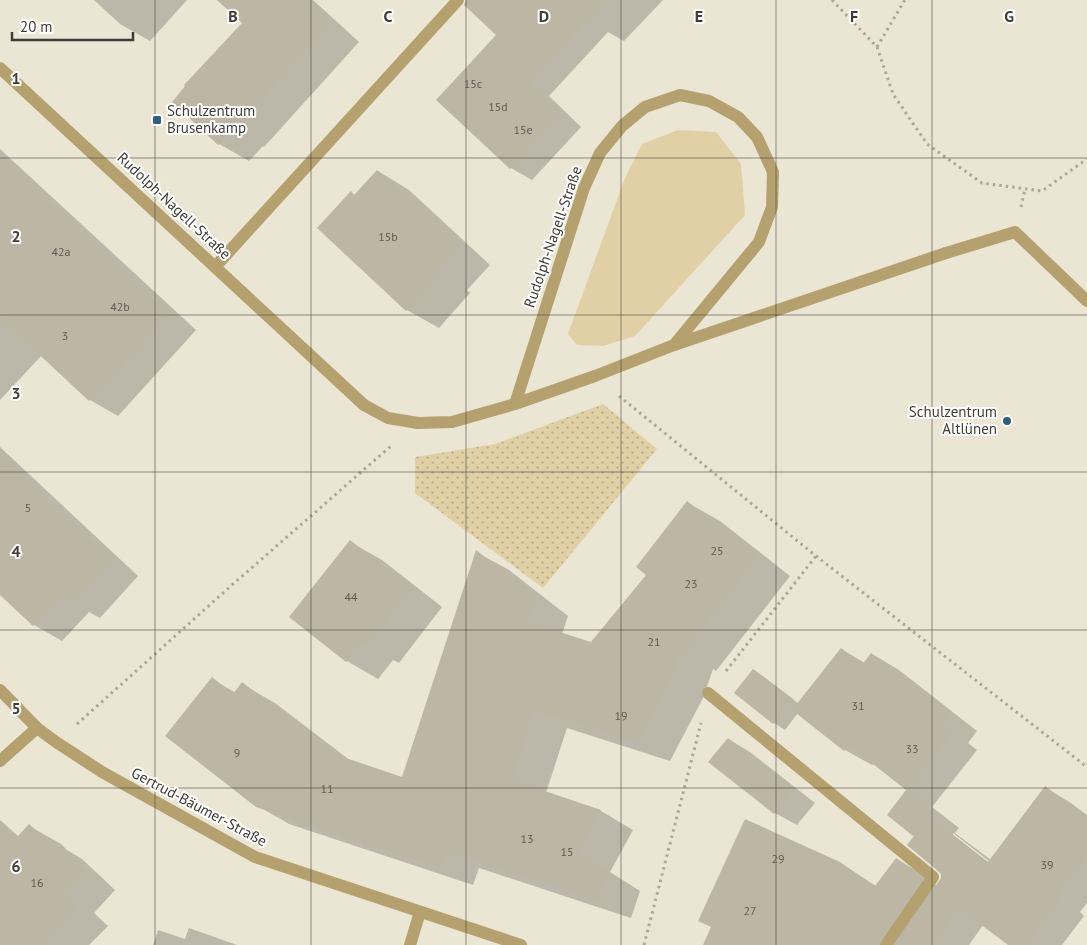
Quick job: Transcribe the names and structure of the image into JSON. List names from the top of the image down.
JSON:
{
  "streets": {
    "street": ["Rudolph-Nagell-Straße", "Gertrud-Bäumer-Straße"]
  },
  "places": {
    "transit": ["Schulzentrum Brusenkamp"],
    "other": ["Schulzentrum Altlünen"]
  },
  "house_numbers": [
    "15c",
    "15d",
    "15e",
    "15b",
    "42a",
    "42b",
    "3",
    "5",
    "25",
    "23",
    "44",
    "21",
    "31",
    "19",
    "33",
    "9",
    "11",
    "13",
    "15",
    "29",
    "39",
    "16",
    "27"
  ],
  "scale_bar": "20 m",
  "grid": {
    "columns": [
      "B",
      "C",
      "D",
      "E",
      "F",
      "G"
    ],
    "rows": [
      "1",
      "2",
      "3",
      "4",
      "5",
      "6"
    ]
  }
}
